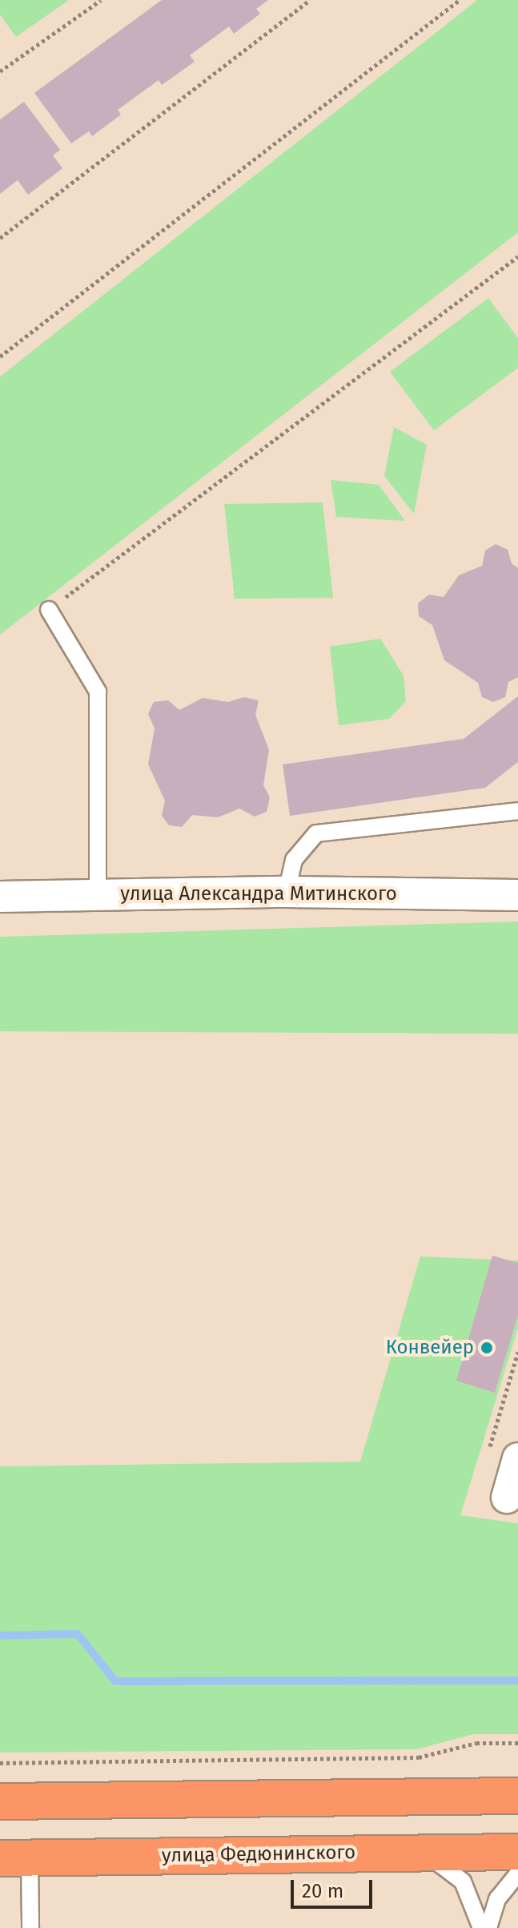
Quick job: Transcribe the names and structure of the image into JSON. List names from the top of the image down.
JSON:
{
  "streets": {
    "highway": ["улица Федюнинского"],
    "street": ["улица Александра Митинского"]
  },
  "places": ["Конвейер"],
  "scale_bar": "20 m"
}
